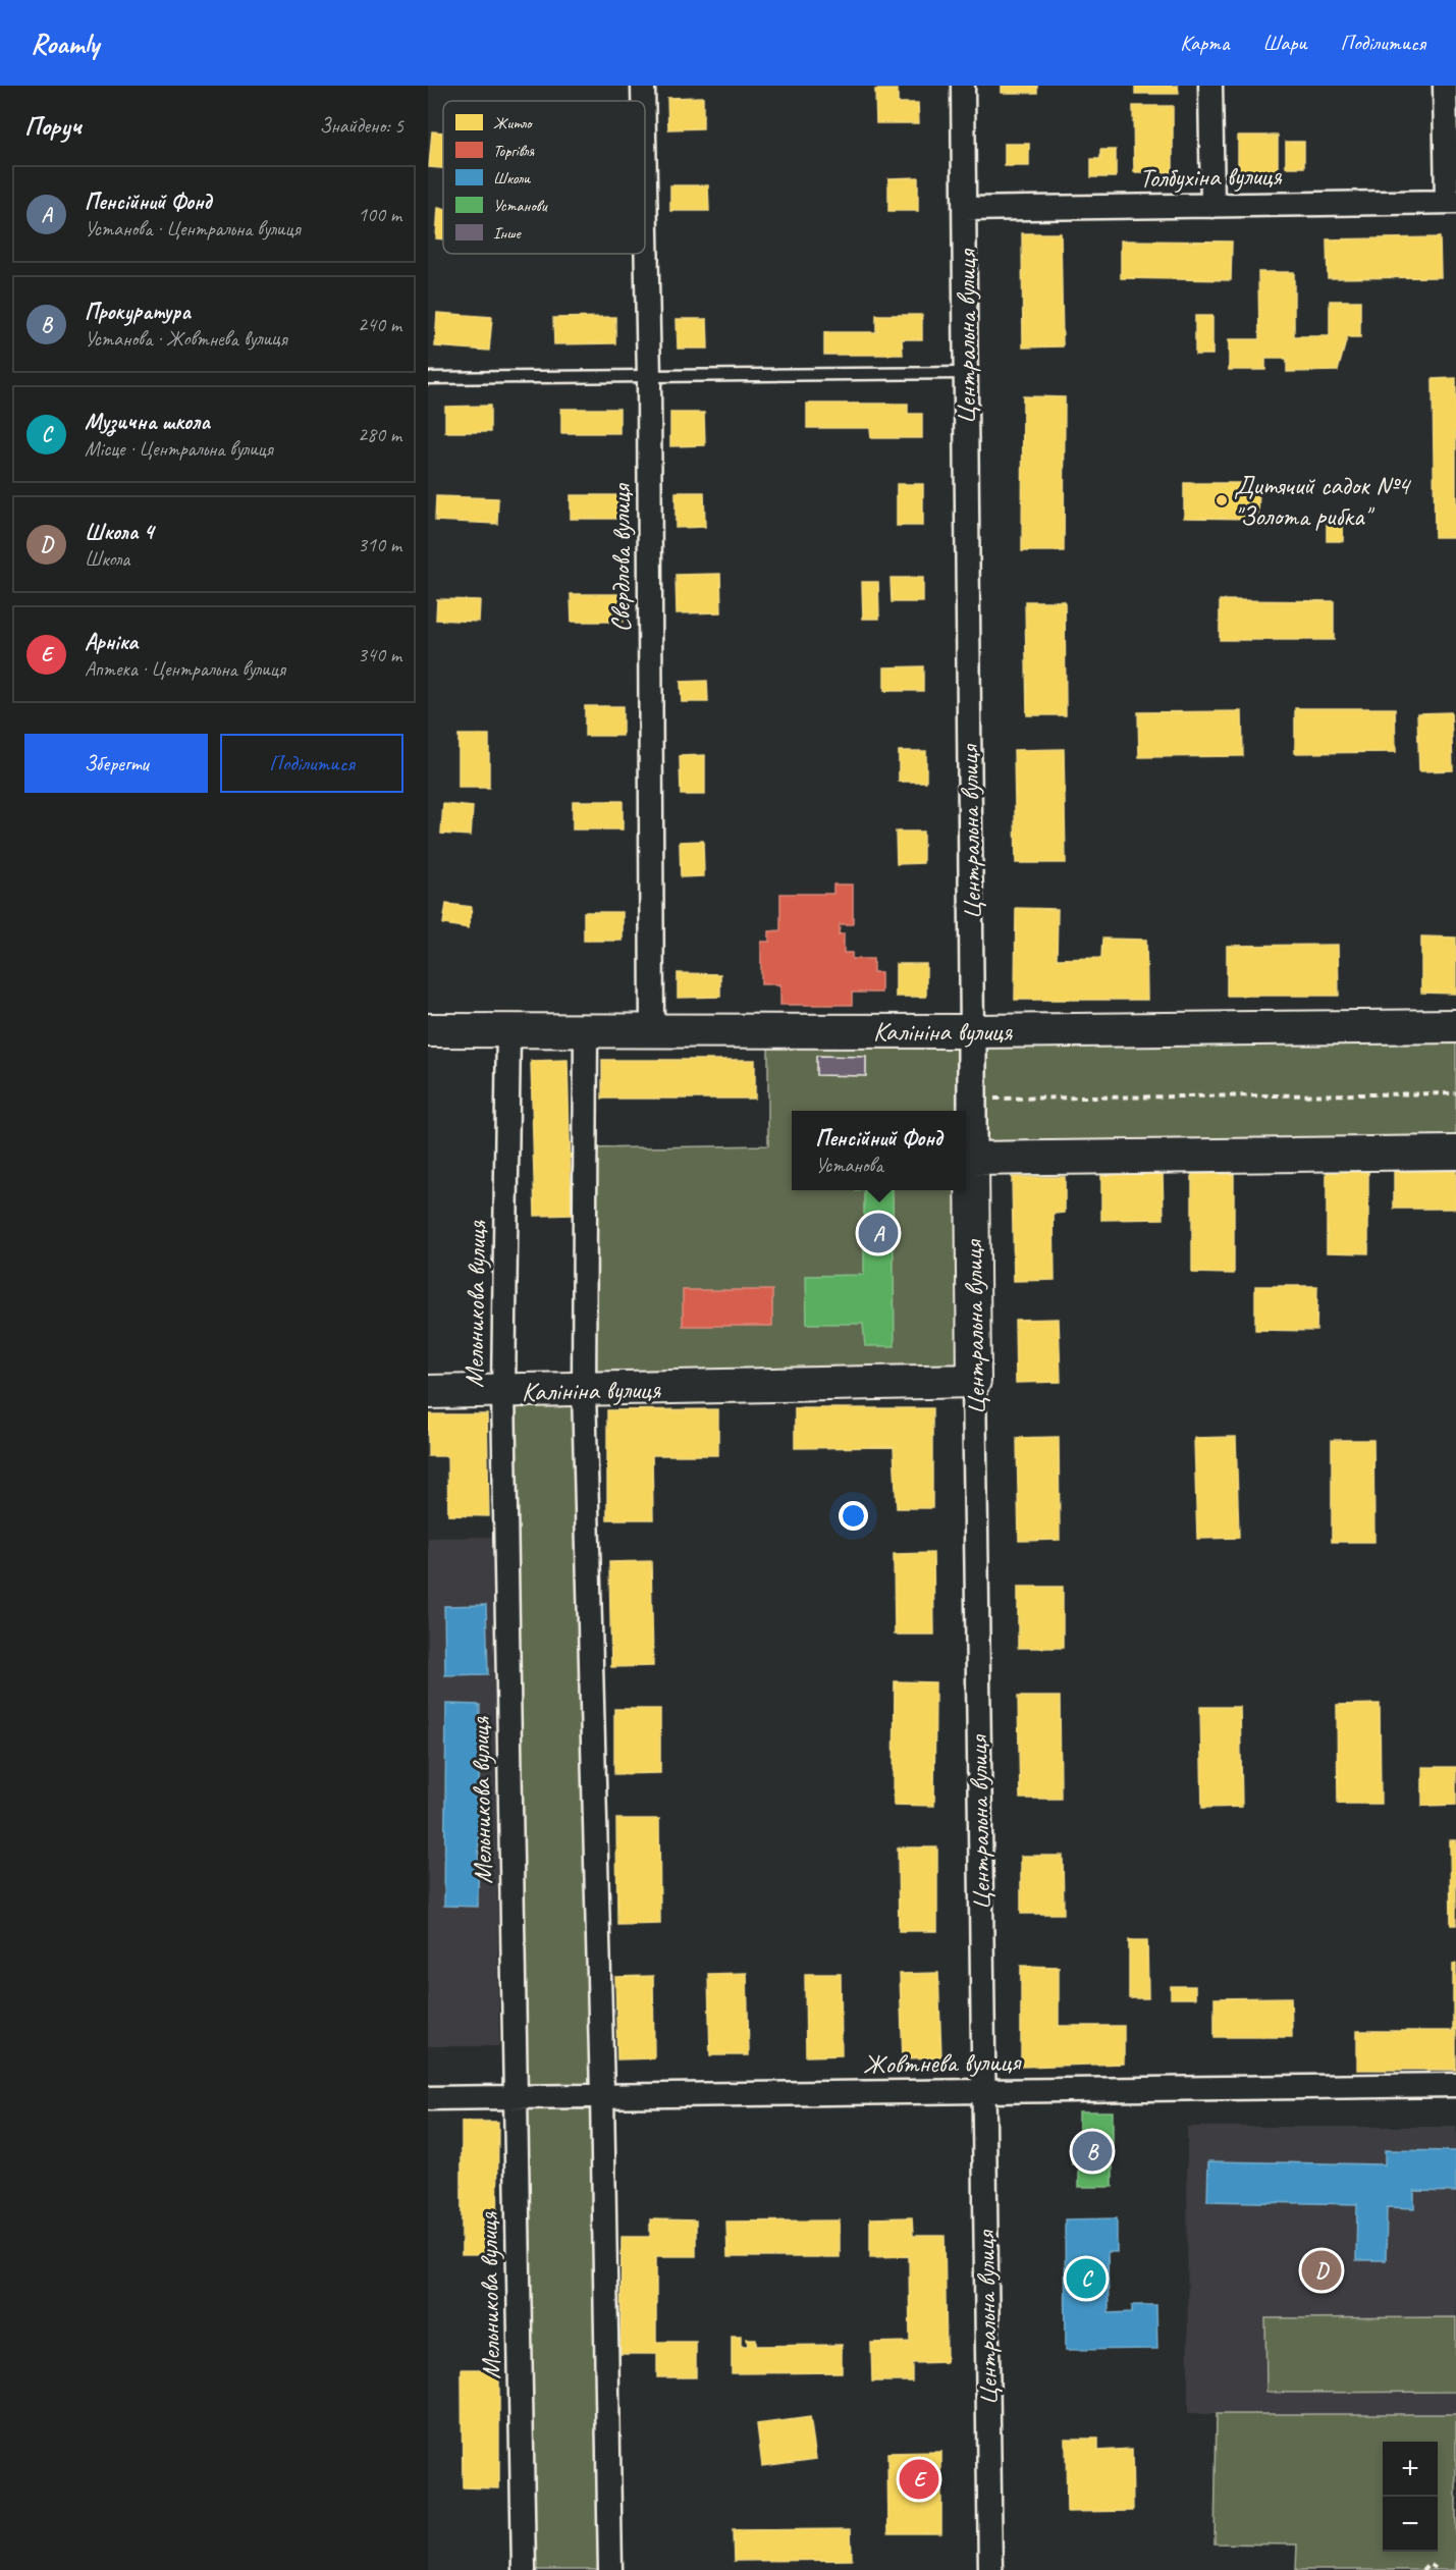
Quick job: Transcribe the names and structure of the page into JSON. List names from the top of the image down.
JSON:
{
  "streets": {
    "main road": ["Центральна вулиця", "Калініна вулиця"],
    "street": [
      "Толбухіна вулиця",
      "Свердлова вулиця",
      "Мельникова вулиця",
      "Жовтнева вулиця"
    ]
  },
  "crossings": [
    ["Толбухіна вулиця", "Центральна вулиця"],
    ["Центральна вулиця", "Калініна вулиця"],
    ["Центральна вулиця", "Жовтнева вулиця"],
    ["Свердлова вулиця", "Калініна вулиця"],
    ["Калініна вулиця", "Мельникова вулиця"],
    ["Мельникова вулиця", "Жовтнева вулиця"]
  ],
  "places": ["Дитячий садок №4 \"Золота рибка\""],
  "legend": [
    "Житло",
    "Торгівля",
    "Школи",
    "Установи",
    "Інше"
  ],
  "page": {
    "header": "Roamly",
    "nav": ["Карта", "Шари", "Поділитися"],
    "heading": ["Поруч", "Знайдено: 5"],
    "list": [
      {
        "mark": "A",
        "name": "Пенсійний Фонд",
        "note": "Установа · Центральна вулиця",
        "value": "100 m"
      },
      {
        "mark": "B",
        "name": "Прокуратура",
        "note": "Установа · Жовтнева вулиця",
        "value": "240 m"
      },
      {
        "mark": "C",
        "name": "Музична школа",
        "note": "Місце · Центральна вулиця",
        "value": "280 m"
      },
      {
        "mark": "D",
        "name": "Школа 4",
        "note": "Школа",
        "value": "310 m"
      },
      {
        "mark": "E",
        "name": "Арніка",
        "note": "Аптека · Центральна вулиця",
        "value": "340 m"
      }
    ],
    "buttons": ["Зберегти", "Поділитися"],
    "popup": ["Пенсійний Фонд", "Установа"],
    "pins": [
      "A",
      "B",
      "D",
      "C",
      "E"
    ],
    "map_buttons": ["+", "−"]
  }
}
